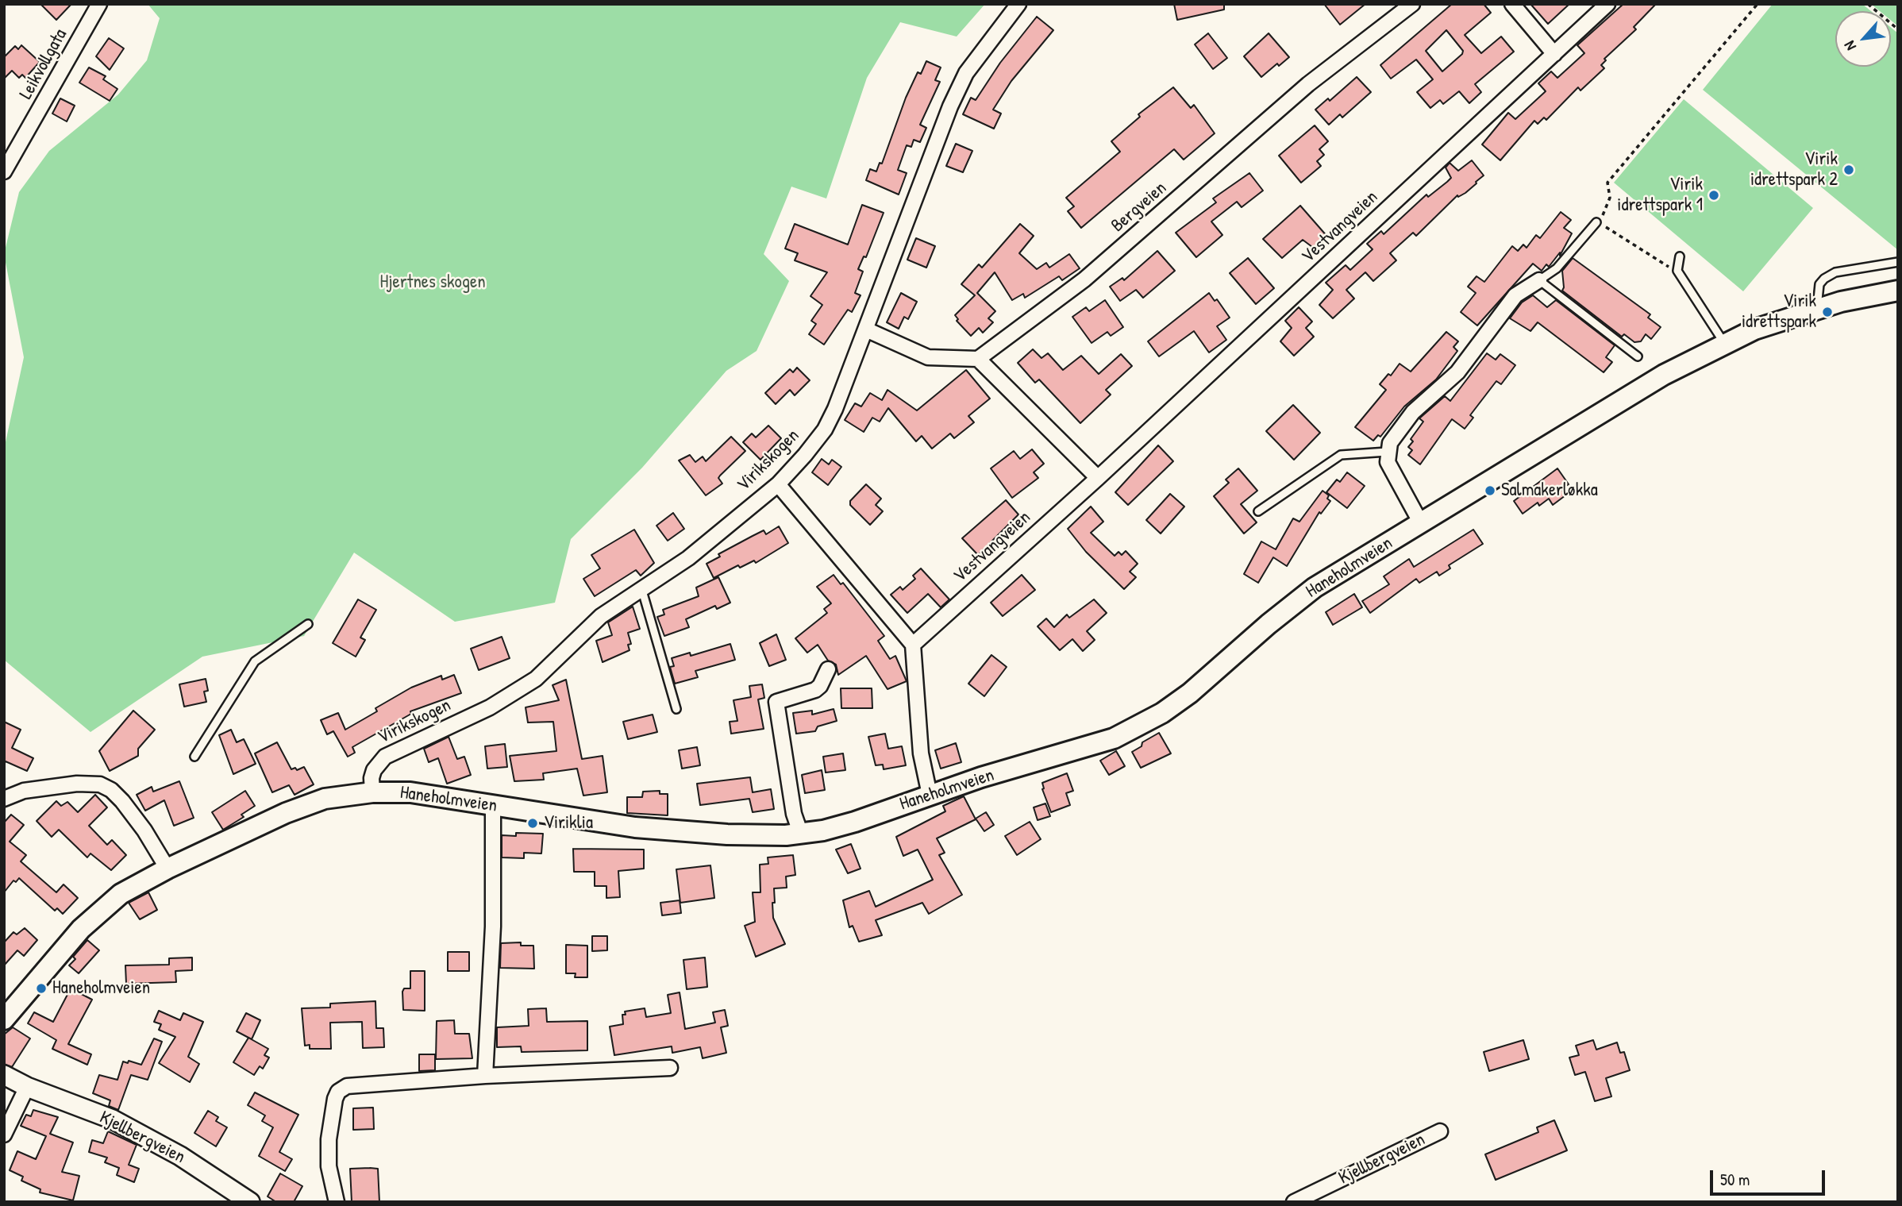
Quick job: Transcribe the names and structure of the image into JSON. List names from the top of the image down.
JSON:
{
  "streets": {
    "main road": ["Haneholmveien"],
    "street": [
      "Leikvollgata",
      "Bergveien",
      "Vestvangveien",
      "Virikskogen",
      "Kjellbergveien"
    ]
  },
  "crossings": [
    ["Virikskogen", "Haneholmveien"]
  ],
  "parks": ["Hjertnes skogen"],
  "places": [
    "Virik idrettspark 2",
    "Virik idrettspark 1",
    "Virik idrettspark",
    "Salmakerløkka",
    "Viriklia",
    "Haneholmveien"
  ],
  "scale_bar": "50 m",
  "north": "bottom left"
}
